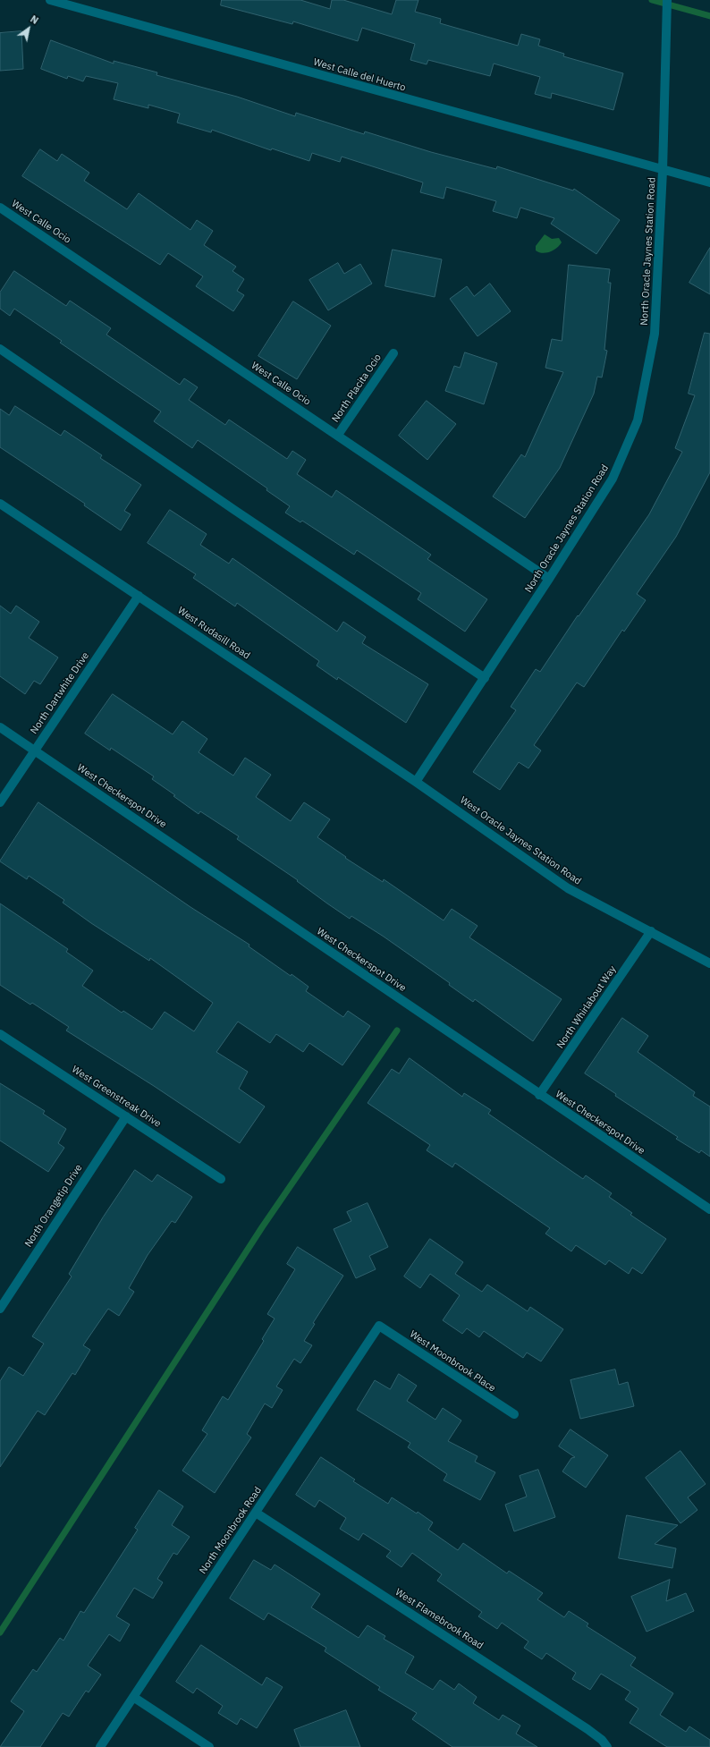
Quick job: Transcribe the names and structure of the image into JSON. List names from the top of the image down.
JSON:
{
  "streets": {
    "street": [
      "West Calle del Huerto",
      "West Calle Ocio",
      "North Oracle Jaynes Station Road",
      "North Placita Ocio",
      "West Rudasill Road",
      "North Dartwhite Drive",
      "West Checkerspot Drive",
      "West Oracle Jaynes Station Road",
      "North Whirlabout Way",
      "West Greenstreak Drive",
      "North Orangetip Drive",
      "West Moonbrook Place",
      "North Moonbrook Road",
      "West Flamebrook Road"
    ]
  },
  "crossings": [
    ["West Calle del Huerto", "North Oracle Jaynes Station Road"],
    ["West Calle Ocio", "North Oracle Jaynes Station Road"],
    ["West Calle Ocio", "North Placita Ocio"],
    ["North Oracle Jaynes Station Road", "West Rudasill Road"],
    ["North Oracle Jaynes Station Road", "West Oracle Jaynes Station Road"],
    ["West Rudasill Road", "North Dartwhite Drive"],
    ["West Rudasill Road", "West Oracle Jaynes Station Road"],
    ["North Dartwhite Drive", "West Checkerspot Drive"],
    ["West Checkerspot Drive", "North Whirlabout Way"],
    ["West Oracle Jaynes Station Road", "North Whirlabout Way"],
    ["West Greenstreak Drive", "North Orangetip Drive"],
    ["West Moonbrook Place", "North Moonbrook Road"],
    ["North Moonbrook Road", "West Flamebrook Road"]
  ],
  "north": "top right"
}
